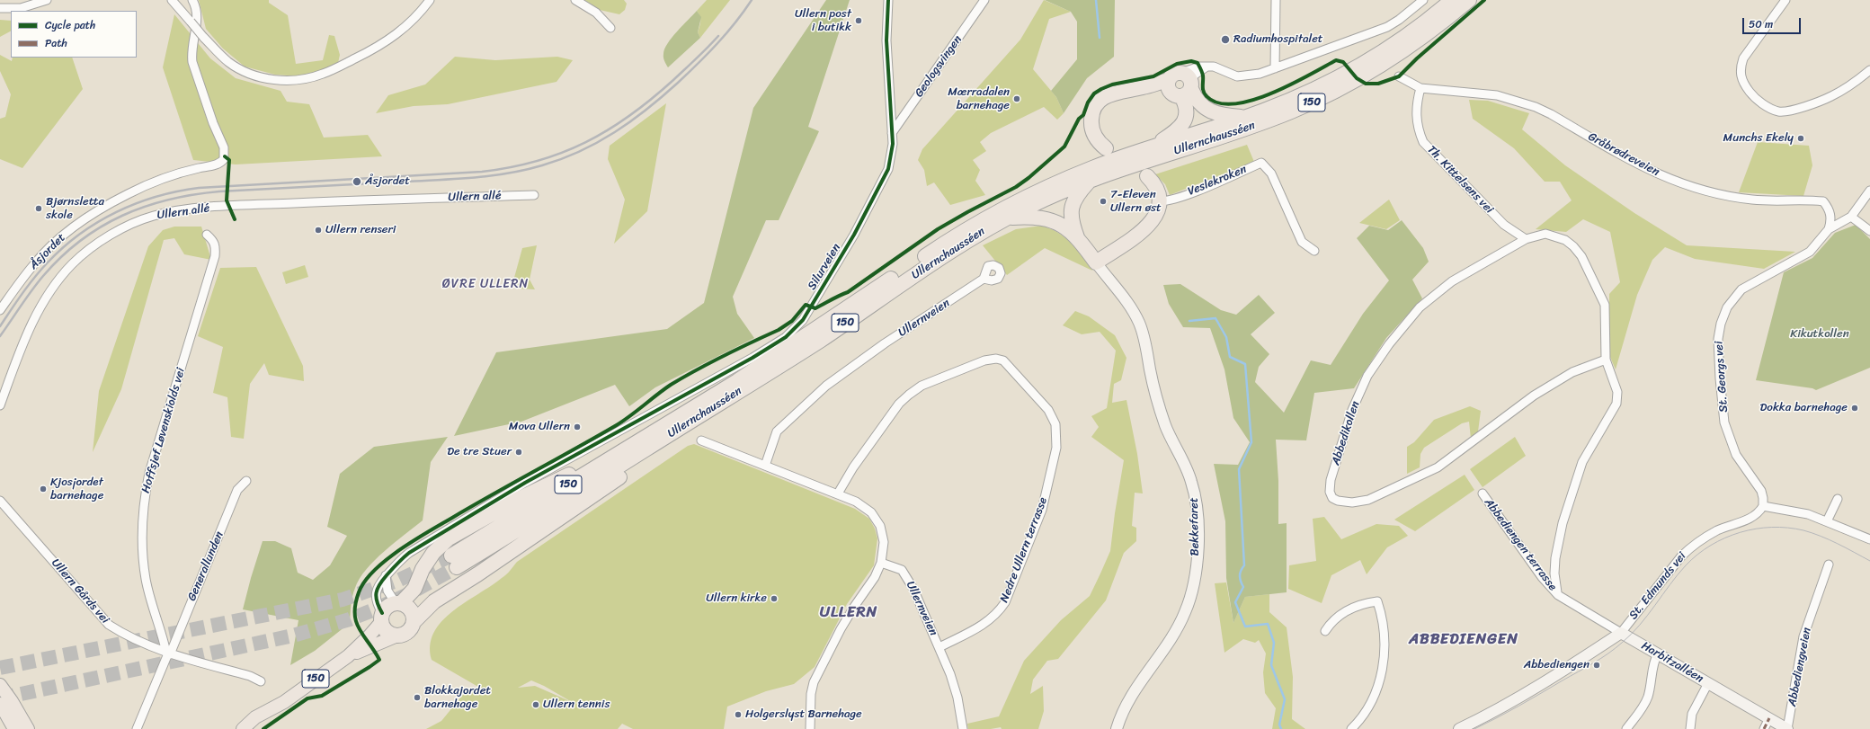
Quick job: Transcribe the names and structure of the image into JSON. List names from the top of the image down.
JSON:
{
  "streets": {
    "highway": ["150", "Ullernchausséen"],
    "street": [
      "Geologsvingen",
      "Gråbrødreveien",
      "Th. Kittelsens vei",
      "Veslekroken",
      "Ullern allé",
      "Åsjordet",
      "Silurveien",
      "Ullernveien",
      "St. Georgs vei",
      "Hoffsjef Løvenskiolds vei",
      "Abbedikollen",
      "Bekkefaret",
      "Abbediengen terrasse",
      "Nedre Ullern terrasse",
      "Generallunden",
      "St. Edmunds vei",
      "Ullern Gårds vei",
      "Harbitzalléen",
      "Abbediengveien"
    ]
  },
  "crossings": [
    ["Geologsvingen", "Silurveien"],
    ["150", "Ullernchausséen"],
    ["150", "Silurveien"],
    ["150", "Bekkefaret"],
    ["Gråbrødreveien", "Th. Kittelsens vei"],
    ["Gråbrødreveien", "St. Georgs vei"],
    ["Th. Kittelsens vei", "Abbedikollen"],
    ["Ullernveien", "Nedre Ullern terrasse"],
    ["St. Georgs vei", "St. Edmunds vei"],
    ["Hoffsjef Løvenskiolds vei", "Generallunden"],
    ["Hoffsjef Løvenskiolds vei", "Ullern Gårds vei"],
    ["Abbedikollen", "Abbediengen terrasse"],
    ["Abbedikollen", "Harbitzalléen"],
    ["Abbediengen terrasse", "Harbitzalléen"],
    ["Generallunden", "Ullern Gårds vei"],
    ["St. Edmunds vei", "Harbitzalléen"],
    ["Harbitzalléen", "Abbediengveien"]
  ],
  "districts": ["ØVRE ULLERN", "ULLERN", "ABBEDIENGEN"],
  "parks": ["Kikutkollen"],
  "places": [
    "Ullern post i butikk",
    "Radiumhospitalet",
    "Mærradalen barnehage",
    "Munchs Ekely",
    "Åsjordet",
    "7-Eleven Ullern øst",
    "Bjørnsletta skole",
    "Ullern renseri",
    "Dokka barnehage",
    "Mova Ullern",
    "De tre Stuer",
    "Kjosjordet barnehage",
    "Ullern kirke",
    "Abbediengen",
    "Blokkajordet barnehage",
    "Ullern tennis",
    "Holgerslyst Barnehage"
  ],
  "legend": ["Cycle path", "Path"],
  "scale_bar": "50 m"
}
